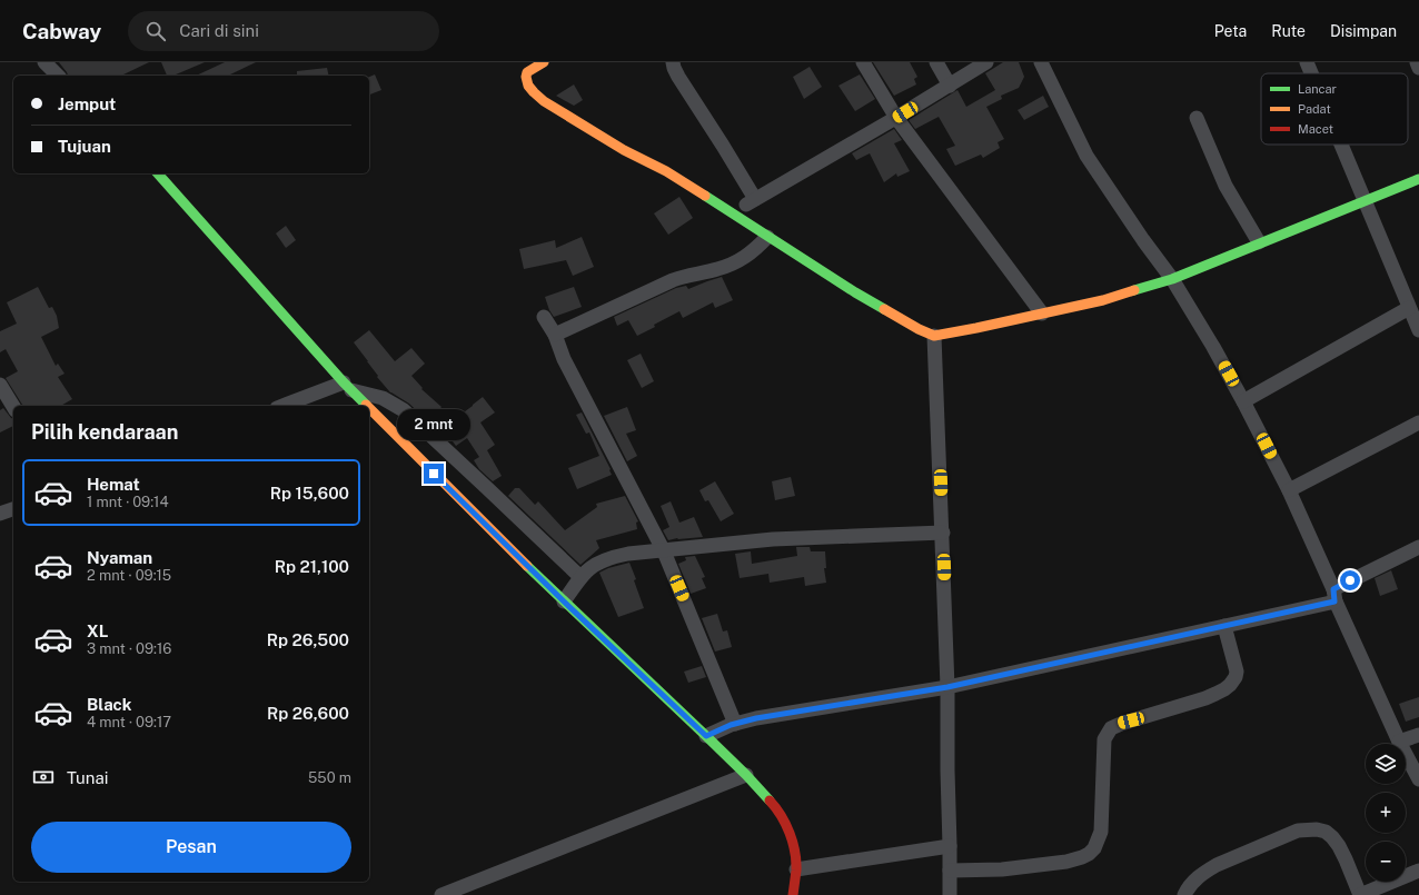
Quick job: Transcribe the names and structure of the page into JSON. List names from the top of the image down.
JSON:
{
  "legend": ["Lancar", "Padat", "Macet"],
  "page": {
    "header": "Cabway",
    "search": "Cari di sini",
    "nav": ["Peta", "Rute", "Disimpan"],
    "banner": ["Jemput", "Tujuan"],
    "heading": "Pilih kendaraan",
    "bubble": "2 mnt",
    "list": [
      {
        "name": "Hemat",
        "note": "1 mnt · 09:14",
        "value": "Rp 15,600"
      },
      {
        "name": "Nyaman",
        "note": "2 mnt · 09:15",
        "value": "Rp 21,100"
      },
      {
        "name": "XL",
        "note": "3 mnt · 09:16",
        "value": "Rp 26,500"
      },
      {
        "name": "Black",
        "note": "4 mnt · 09:17",
        "value": "Rp 26,600"
      }
    ],
    "map_buttons": ["+", "−"],
    "pay": ["Tunai", "550 m"],
    "buttons": "Pesan"
  }
}
